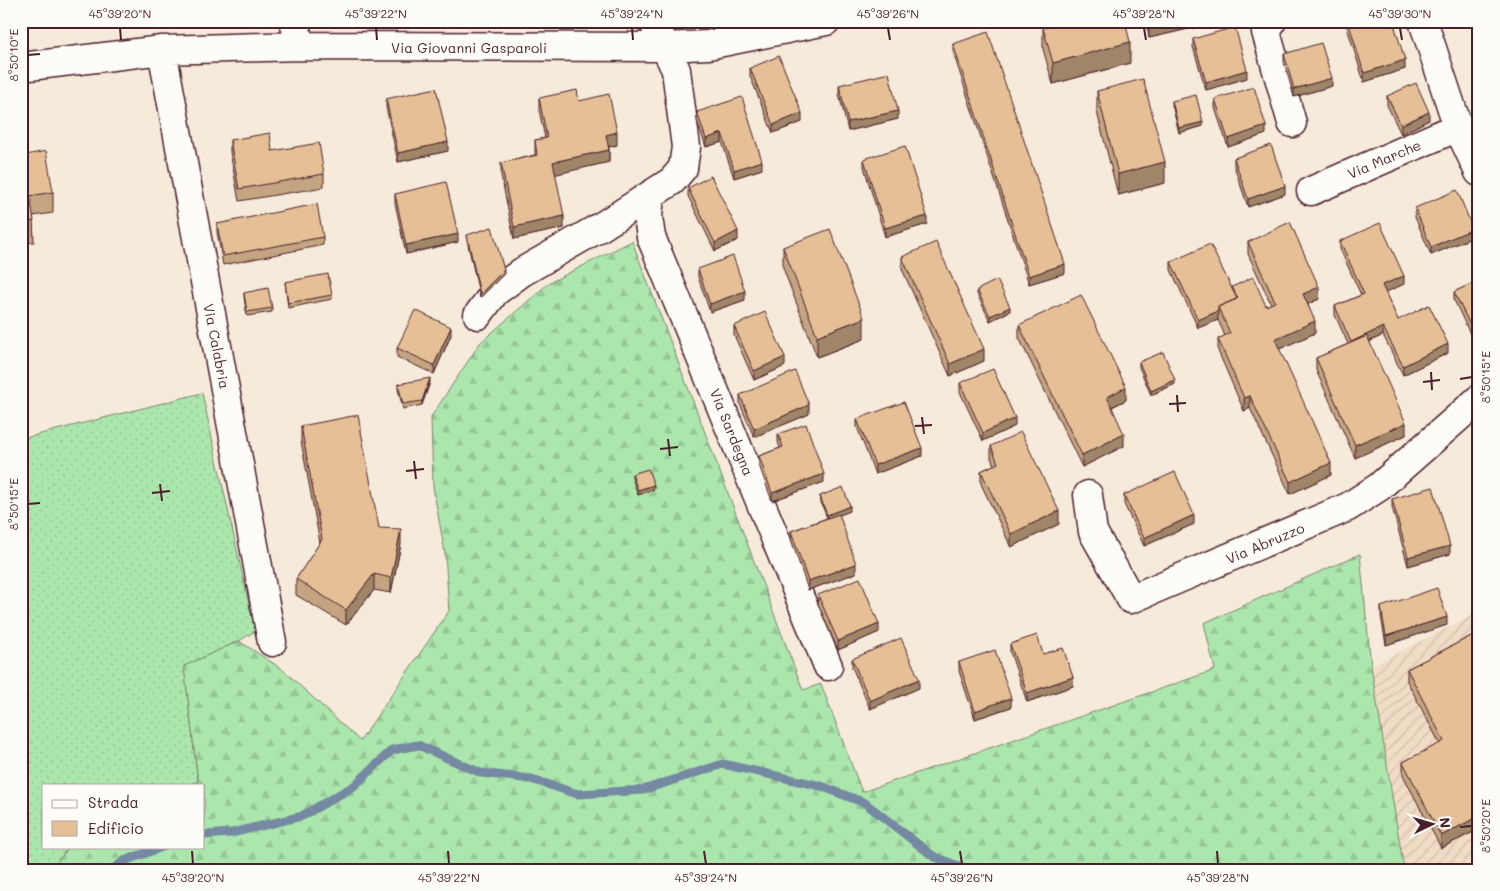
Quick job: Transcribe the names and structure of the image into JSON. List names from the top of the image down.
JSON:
{
  "streets": {
    "street": [
      "Via Giovanni Gasparoli",
      "Via Marche",
      "Via Calabria",
      "Via Sardegna",
      "Via Abruzzo"
    ]
  },
  "crossings": [
    ["Via Giovanni Gasparoli", "Via Calabria"]
  ],
  "legend": ["Strada", "Edificio"],
  "north": "right",
  "coordinates": [
    "45°39'20\"N",
    "45°39'22\"N",
    "45°39'24\"N",
    "45°39'26\"N",
    "45°39'28\"N",
    "45°39'30\"N",
    "8°50'10\"E",
    "8°50'15\"E",
    "8°50'20\"E"
  ]
}
